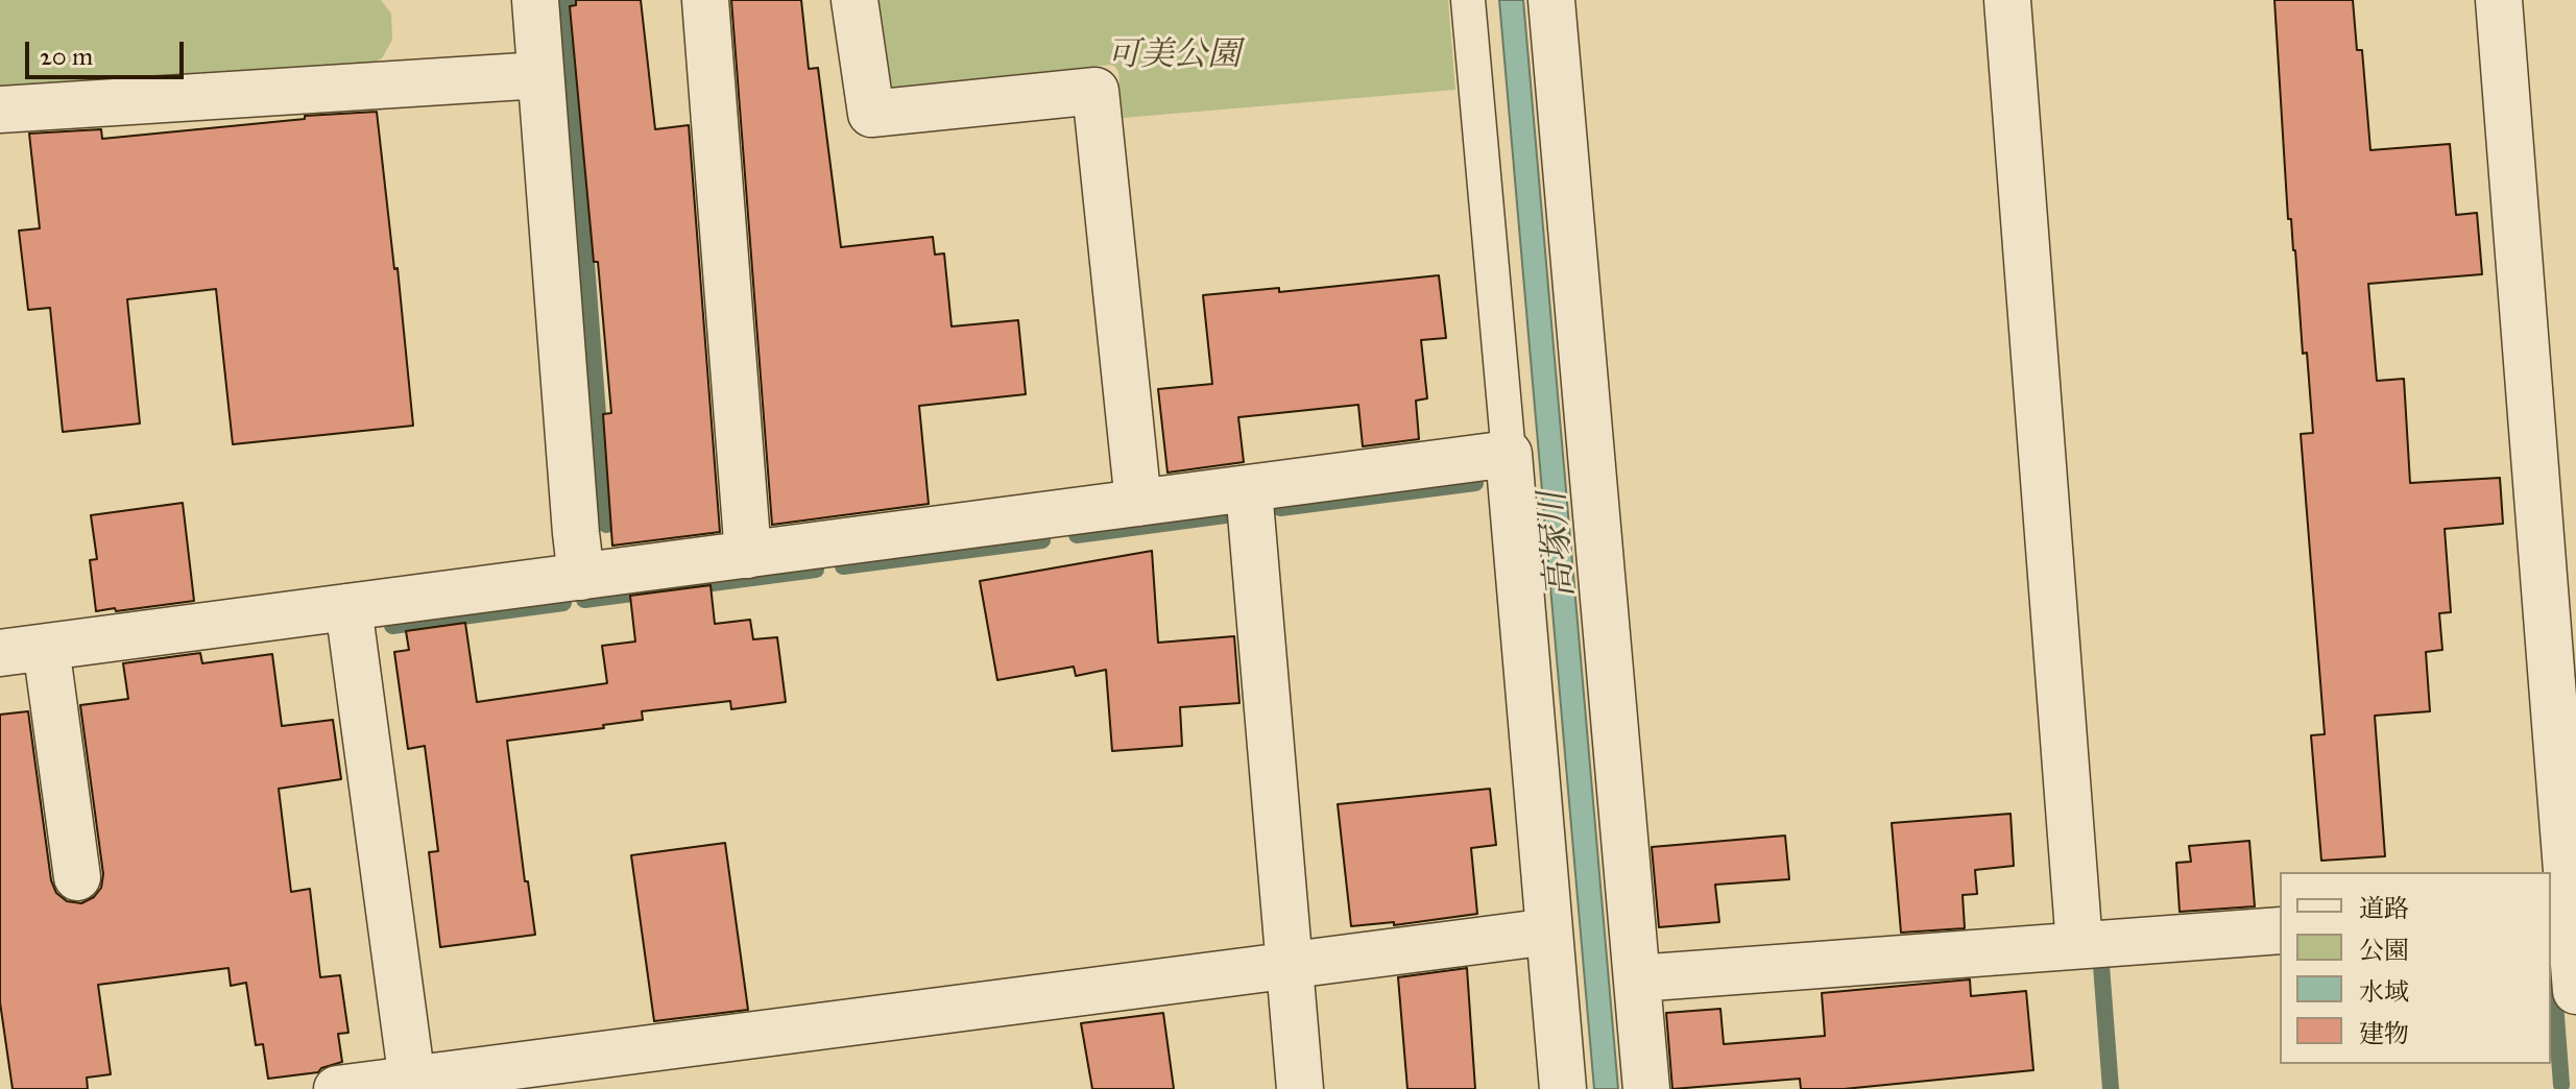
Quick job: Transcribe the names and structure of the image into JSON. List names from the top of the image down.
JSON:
{
  "water": ["高塚川"],
  "parks": ["可美公園"],
  "legend": [
    "道路",
    "公園",
    "水域",
    "建物"
  ],
  "scale_bar": "20 m"
}
